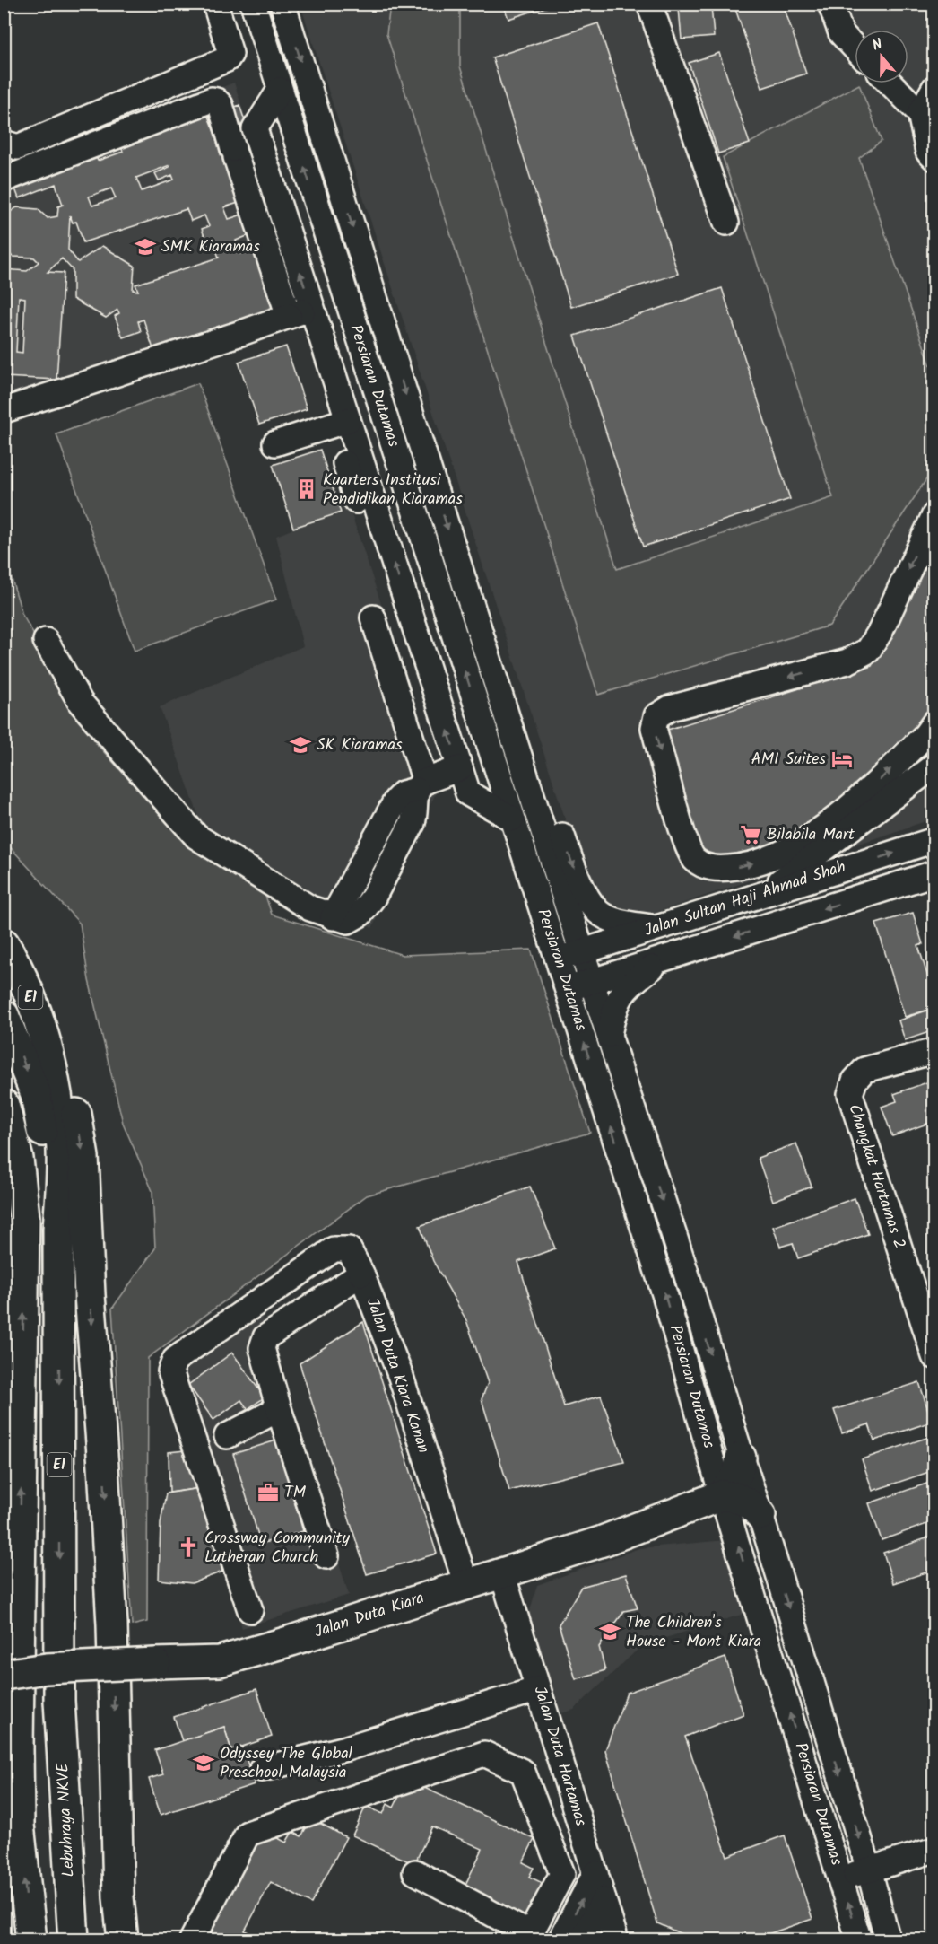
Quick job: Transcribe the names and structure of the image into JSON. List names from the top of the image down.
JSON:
{
  "streets": {
    "main road": ["E1", "Jalan Duta Kiara", "Lebuhraya NKVE"],
    "street": [
      "Persiaran Dutamas",
      "Jalan Sultan Haji Ahmad Shah",
      "Changkat Hartamas 2",
      "Jalan Duta Kiara Kanan",
      "Jalan Duta Hartamas"
    ]
  },
  "crossings": [
    ["Persiaran Dutamas", "Jalan Sultan Haji Ahmad Shah"],
    ["Persiaran Dutamas", "Jalan Duta Kiara"],
    ["E1", "Lebuhraya NKVE"],
    ["Jalan Duta Kiara Kanan", "Jalan Duta Kiara"],
    ["Jalan Duta Kiara", "Jalan Duta Hartamas"]
  ],
  "places": {
    "school or university": [
      "SMK Kiaramas",
      "SK Kiaramas",
      "The Children's House - Mont Kiara",
      "Odyssey The Global Preschool Malaysia"
    ],
    "building": ["Kuarters Institusi Pendidikan Kiaramas"],
    "hotel": ["AMI Suites"],
    "supermarket": ["Bilabila Mart"],
    "office": ["TM"],
    "church": ["Crossway Community Lutheran Church"]
  },
  "north": "top"
}
